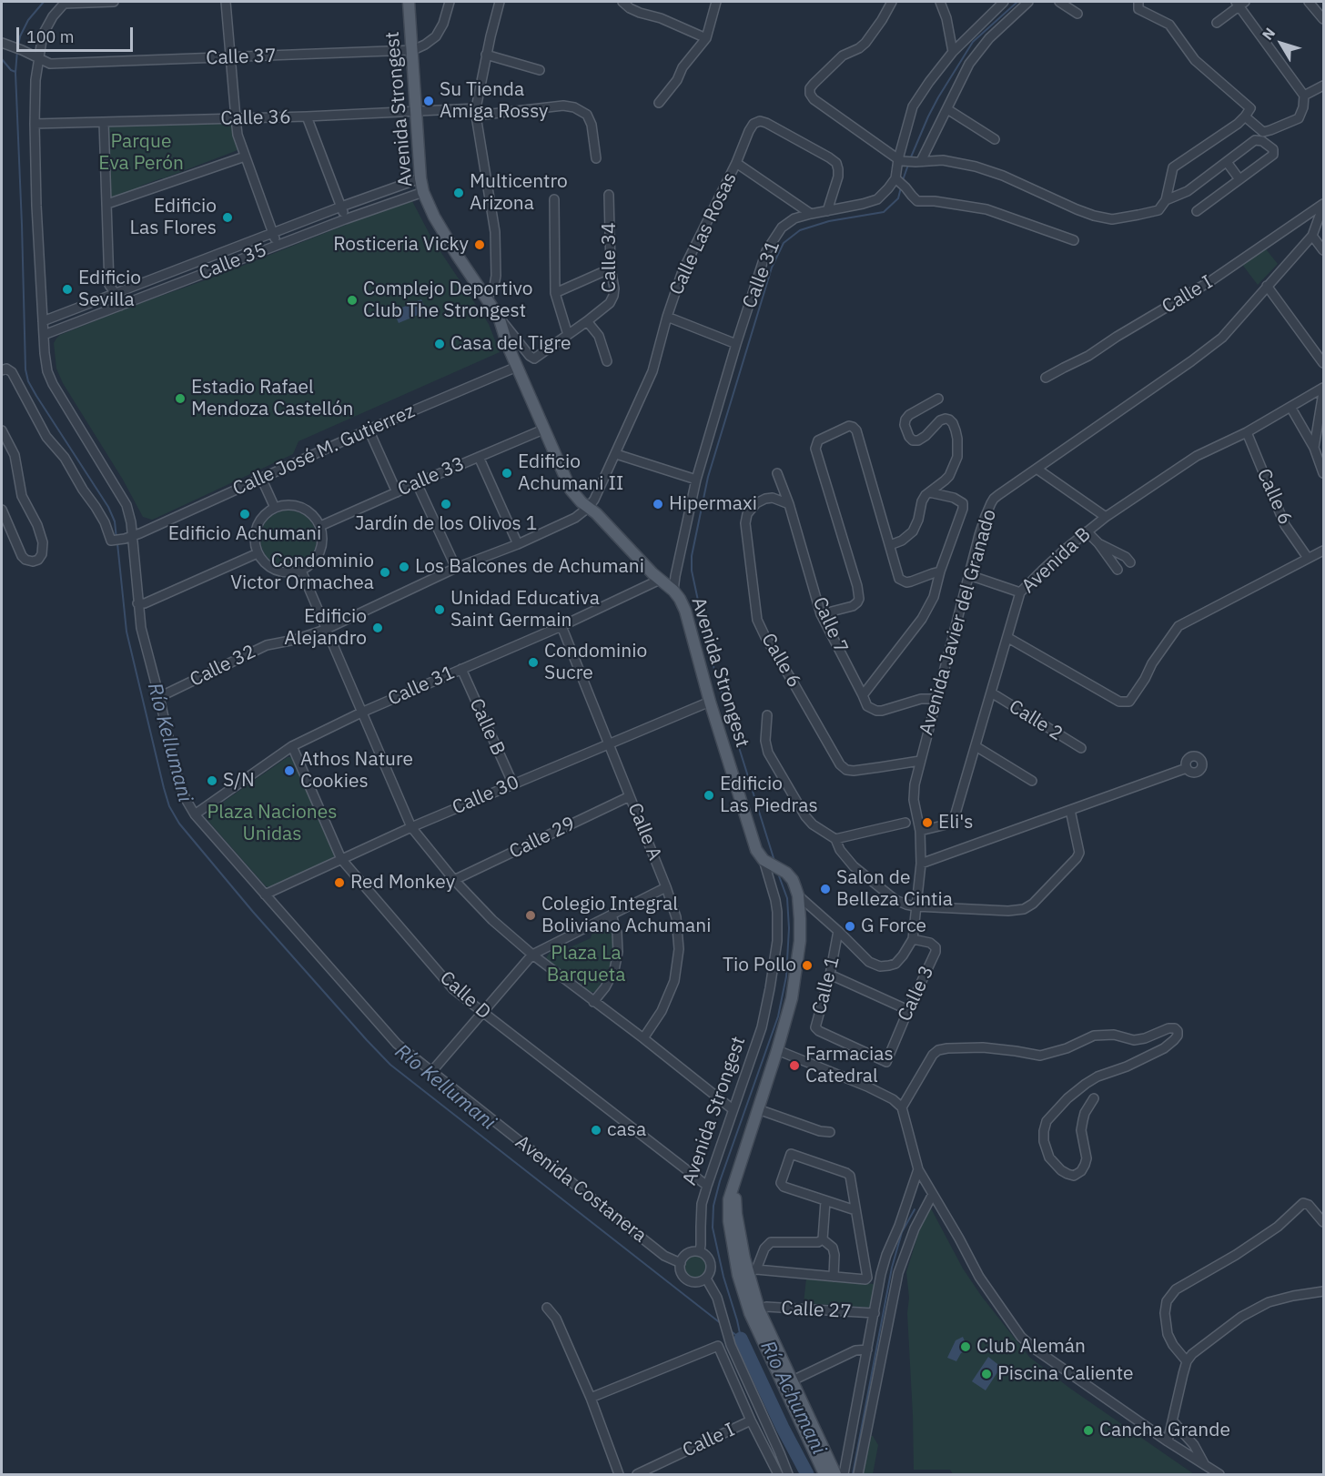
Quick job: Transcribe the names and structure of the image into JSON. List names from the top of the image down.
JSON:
{
  "streets": {
    "main road": ["Avenida Strongest"],
    "street": [
      "Calle 37",
      "Calle 36",
      "Calle Las Rosas",
      "Calle 34",
      "Calle 35",
      "Calle 31",
      "Calle I",
      "Calle José M. Gutierrez",
      "Calle 33",
      "Calle 6",
      "Avenida B",
      "Avenida Javier del Granado",
      "Calle 7",
      "Calle 32",
      "Calle 2",
      "Calle B",
      "Calle 30",
      "Calle A",
      "Calle 29",
      "Calle 1",
      "Calle 3",
      "Calle D",
      "Avenida Costanera",
      "Calle 27"
    ]
  },
  "crossings": [
    ["Calle 37", "Avenida Strongest"],
    ["Avenida Strongest", "Calle 36"],
    ["Avenida Strongest", "Calle Las Rosas"],
    ["Avenida Strongest", "Calle 34"],
    ["Avenida Strongest", "Calle 35"],
    ["Avenida Strongest", "Calle 31"],
    ["Avenida Strongest", "Calle José M. Gutierrez"],
    ["Avenida Strongest", "Calle 33"],
    ["Avenida Strongest", "Calle 32"],
    ["Avenida Strongest", "Calle 30"],
    ["Avenida Strongest", "Calle D"],
    ["Avenida Strongest", "Avenida Costanera"],
    ["Calle 36", "Avenida Costanera"],
    ["Calle Las Rosas", "Calle 31"],
    ["Calle Las Rosas", "Calle 32"],
    ["Calle 35", "Avenida Costanera"],
    ["Calle 31", "Calle B"],
    ["Calle 31", "Calle A"],
    ["Calle 31", "Calle D"],
    ["Calle 31", "Avenida Costanera"],
    ["Calle I", "Avenida Javier del Granado"],
    ["Calle José M. Gutierrez", "Avenida Costanera"],
    ["Calle 6", "Avenida B"],
    ["Calle 6", "Avenida Javier del Granado"],
    ["Calle 6", "Calle 7"],
    ["Avenida B", "Avenida Javier del Granado"],
    ["Avenida B", "Calle 2"],
    ["Avenida Javier del Granado", "Calle 7"],
    ["Avenida Javier del Granado", "Calle 1"],
    ["Avenida Javier del Granado", "Calle 3"],
    ["Calle 32", "Avenida Costanera"],
    ["Calle B", "Calle 30"],
    ["Calle 30", "Calle A"],
    ["Calle 30", "Calle D"],
    ["Calle 30", "Avenida Costanera"],
    ["Calle A", "Calle 29"],
    ["Calle 1", "Calle 3"]
  ],
  "water": ["Río Kellumani", "Río Achumani"],
  "parks": ["Parque Eva Perón", "Plaza Naciones Unidas", "Plaza La Barqueta"],
  "places": [
    "Su Tienda Amiga Rossy",
    "Multicentro Arizona",
    "Edificio Las Flores",
    "Rosticeria Vicky",
    "Edificio Sevilla",
    "Complejo Deportivo Club The Strongest",
    "Casa del Tigre",
    "Estadio Rafael Mendoza Castellón",
    "Edificio Achumani II",
    "Jardín de los Olivos 1",
    "Hipermaxi",
    "Edificio Achumani",
    "Los Balcones de Achumani",
    "Condominio Victor Ormachea",
    "Unidad Educativa Saint Germain",
    "Edificio Alejandro",
    "Condominio Sucre",
    "Athos Nature Cookies",
    "S/N",
    "Edificio Las Piedras",
    "Eli's",
    "Red Monkey",
    "Salon de Belleza Cintia",
    "Colegio Integral Boliviano Achumani",
    "G Force",
    "Tio Pollo",
    "Farmacias Catedral",
    "casa",
    "Club Alemán",
    "Piscina Caliente",
    "Cancha Grande"
  ],
  "scale_bar": "100 m",
  "north": "top left"
}
